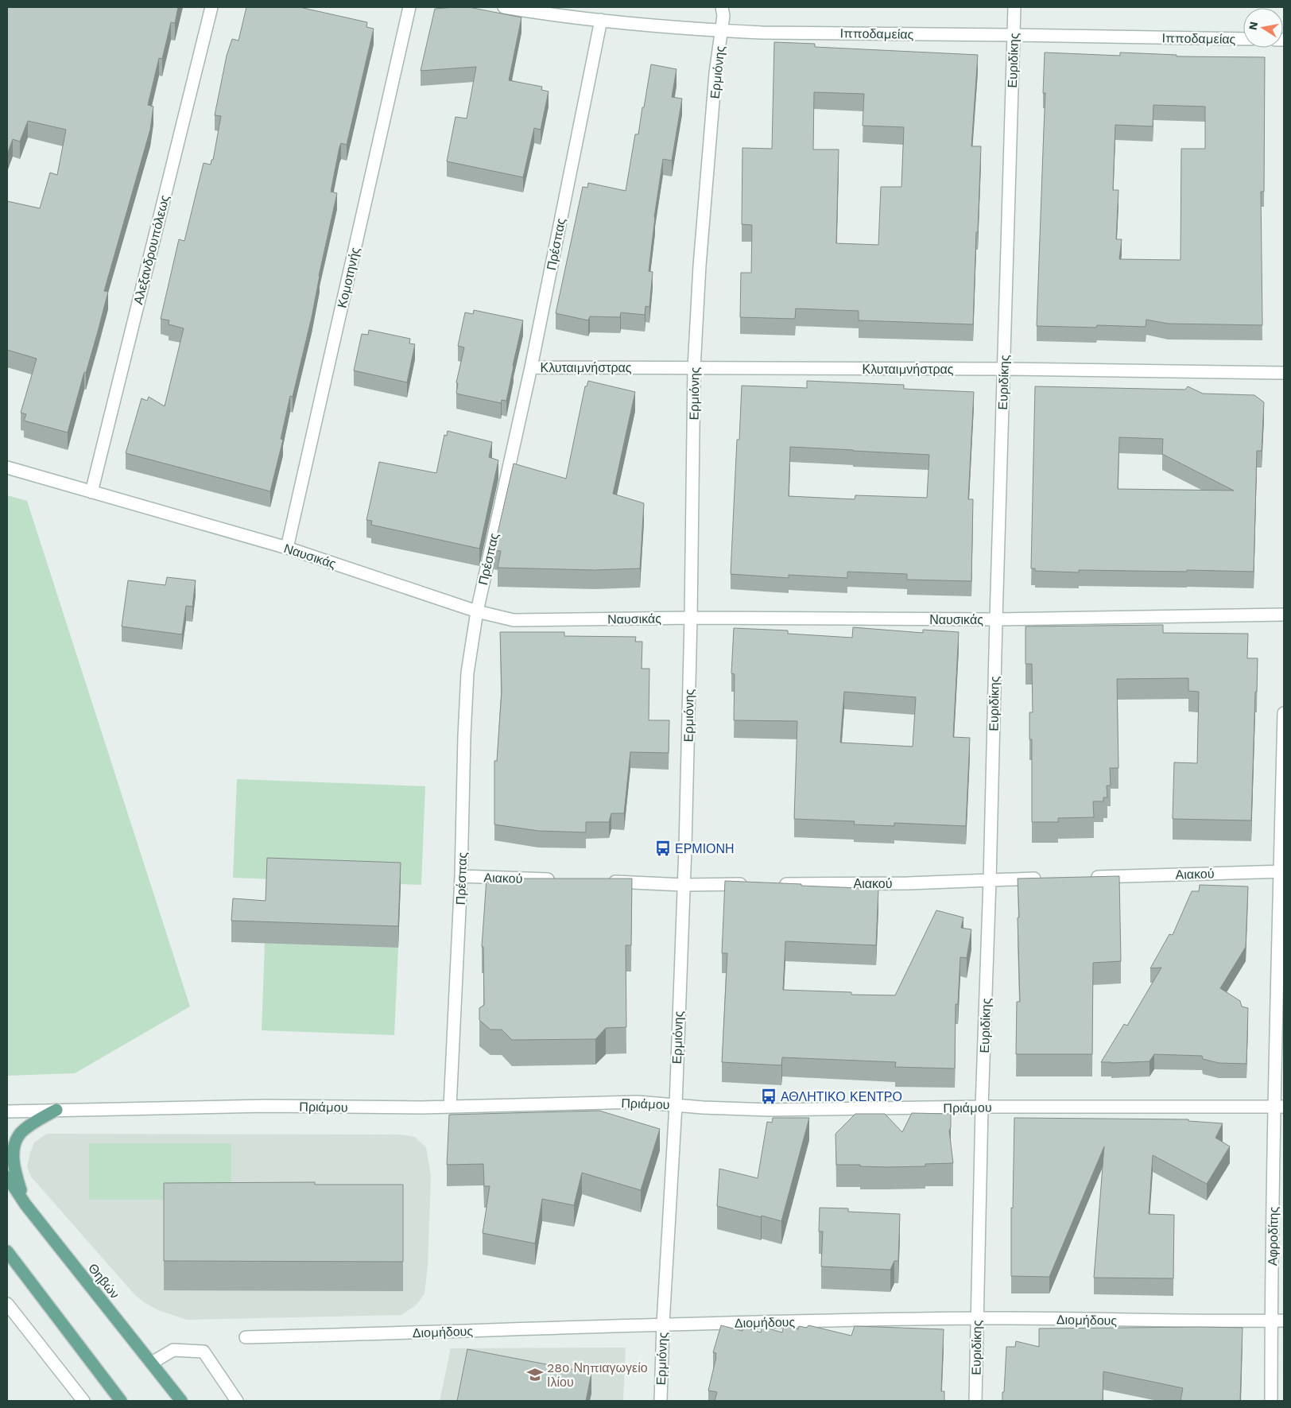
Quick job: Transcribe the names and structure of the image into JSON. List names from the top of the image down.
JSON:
{
  "streets": {
    "main road": ["Θηβών"],
    "street": [
      "Ιπποδαμείας",
      "Ευριδίκης",
      "Ερμιόνης",
      "Πρέσπας",
      "Αλεξανδρουπόλεως",
      "Κομοτηνής",
      "Κλυταιμνήστρας",
      "Ναυσικάς",
      "Αιακού",
      "Πριάμου",
      "Αφροδίτης",
      "Διομήδους"
    ]
  },
  "crossings": [
    ["Ιπποδαμείας", "Ευριδίκης"],
    ["Ιπποδαμείας", "Ερμιόνης"],
    ["Ιπποδαμείας", "Πρέσπας"],
    ["Ευριδίκης", "Κλυταιμνήστρας"],
    ["Ευριδίκης", "Ναυσικάς"],
    ["Ευριδίκης", "Αιακού"],
    ["Ευριδίκης", "Πριάμου"],
    ["Ευριδίκης", "Διομήδους"],
    ["Ερμιόνης", "Κλυταιμνήστρας"],
    ["Ερμιόνης", "Ναυσικάς"],
    ["Ερμιόνης", "Πριάμου"],
    ["Ερμιόνης", "Διομήδους"],
    ["Πρέσπας", "Κλυταιμνήστρας"],
    ["Πρέσπας", "Ναυσικάς"],
    ["Πρέσπας", "Αιακού"],
    ["Πρέσπας", "Πριάμου"],
    ["Αλεξανδρουπόλεως", "Ναυσικάς"],
    ["Κομοτηνής", "Ναυσικάς"],
    ["Αιακού", "Αφροδίτης"],
    ["Πριάμου", "Αφροδίτης"],
    ["Αφροδίτης", "Διομήδους"]
  ],
  "places": {
    "bus stop": ["ΕΡΜΙΟΝΗ", "ΑΘΛΗΤΙΚΟ ΚΕΝΤΡΟ"],
    "school or university": ["28ο Νηπιαγωγείο Ιλίου"]
  },
  "north": "left"
}
